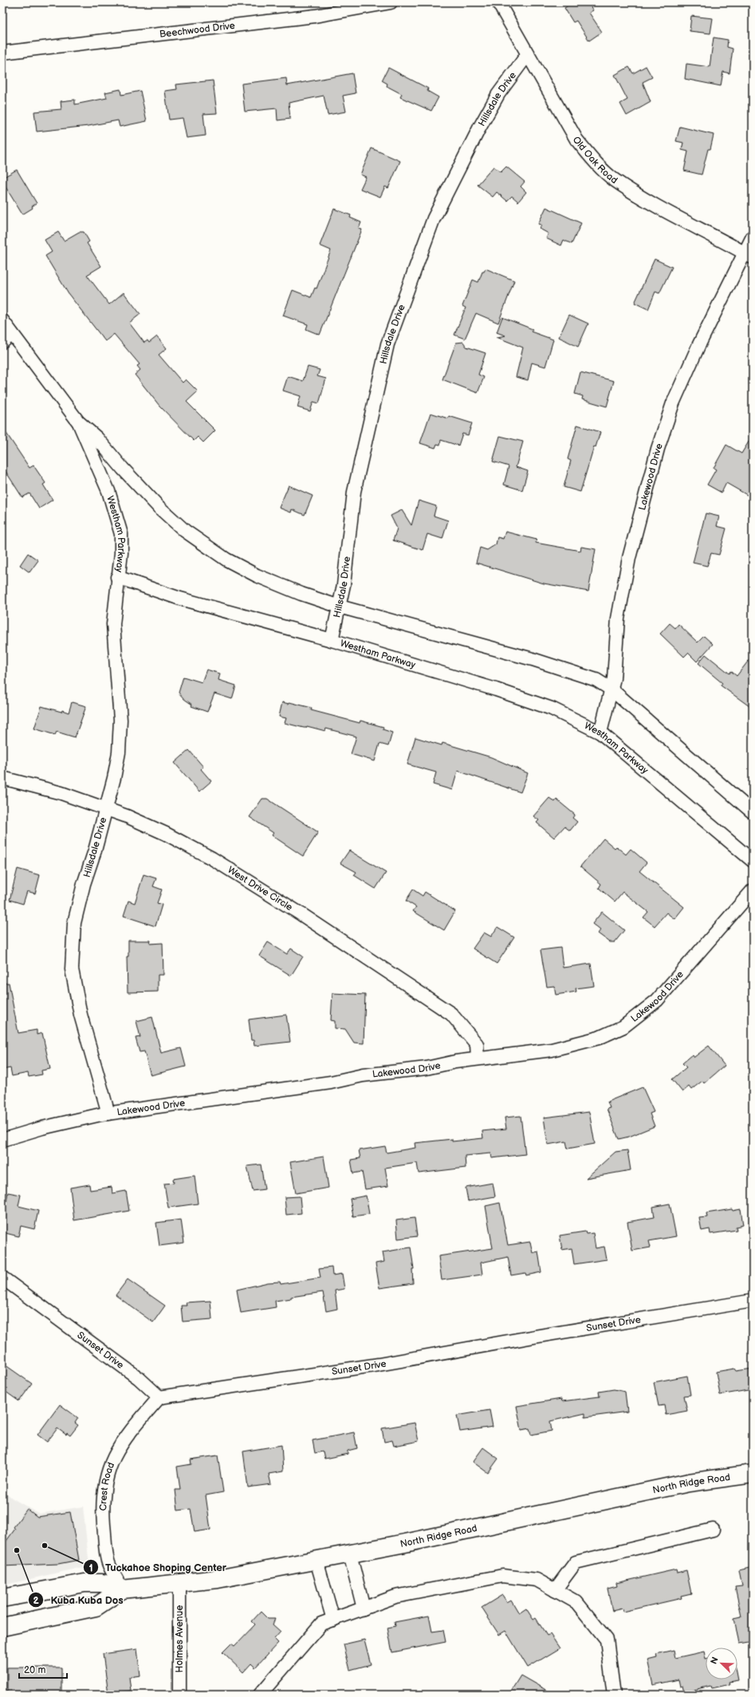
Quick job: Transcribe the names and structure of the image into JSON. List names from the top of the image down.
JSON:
{
  "streets": {
    "main road": ["North Ridge Road"],
    "street": [
      "Beechwood Drive",
      "Hillsdale Drive",
      "Old Oak Road",
      "Lakewood Drive",
      "Westham Parkway",
      "West Drive Circle",
      "Sunset Drive",
      "Crest Road",
      "Holmes Avenue"
    ]
  },
  "crossings": [
    ["Hillsdale Drive", "Old Oak Road"],
    ["Hillsdale Drive", "Lakewood Drive"],
    ["Hillsdale Drive", "Westham Parkway"],
    ["Hillsdale Drive", "West Drive Circle"],
    ["Old Oak Road", "Lakewood Drive"],
    ["Lakewood Drive", "Westham Parkway"],
    ["Lakewood Drive", "West Drive Circle"],
    ["Sunset Drive", "Crest Road"],
    ["North Ridge Road", "Crest Road"],
    ["North Ridge Road", "Holmes Avenue"]
  ],
  "places": ["Tuckahoe Shoping Center", "Kuba Kuba Dos"],
  "scale_bar": "20 m",
  "north": "top left"
}
